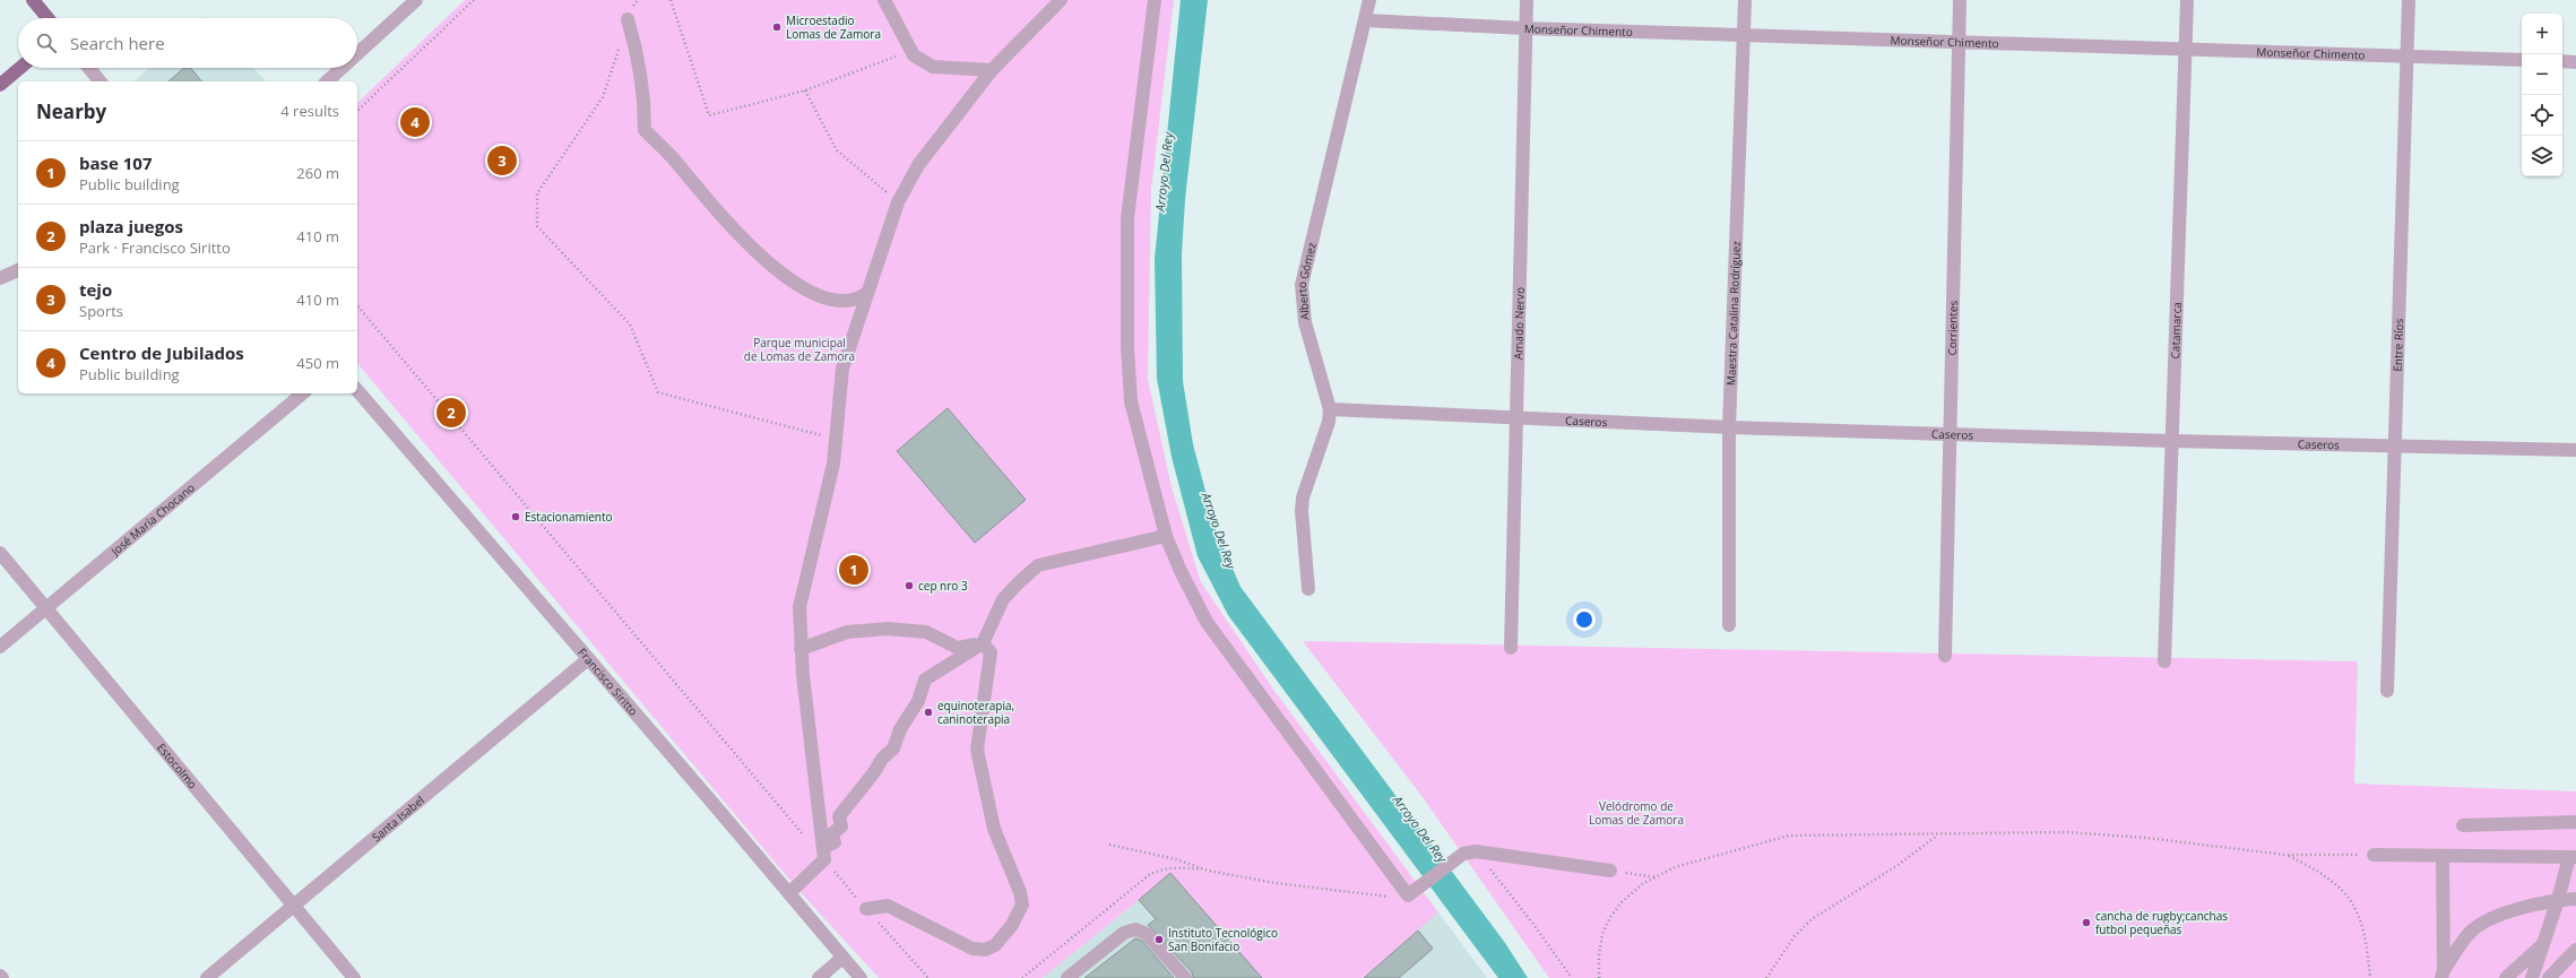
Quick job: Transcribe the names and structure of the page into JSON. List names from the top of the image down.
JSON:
{
  "streets": {
    "street": [
      "Monseñor Chimento",
      "Alberto Gómez",
      "Maestra Catalina Rodríguez",
      "Amado Nervo",
      "Corrientes",
      "Catamarca",
      "Entre Ríos",
      "Caseros",
      "José María Chocano",
      "Francisco Siritto",
      "Estocolmo",
      "Santa Isabel"
    ]
  },
  "crossings": [
    ["Monseñor Chimento", "Alberto Gómez"],
    ["Monseñor Chimento", "Maestra Catalina Rodríguez"],
    ["Monseñor Chimento", "Amado Nervo"],
    ["Monseñor Chimento", "Corrientes"],
    ["Monseñor Chimento", "Catamarca"],
    ["Monseñor Chimento", "Entre Ríos"],
    ["Alberto Gómez", "Caseros"],
    ["Maestra Catalina Rodríguez", "Caseros"],
    ["Amado Nervo", "Caseros"],
    ["Corrientes", "Caseros"],
    ["Catamarca", "Caseros"],
    ["Entre Ríos", "Caseros"],
    ["José María Chocano", "Estocolmo"],
    ["Francisco Siritto", "Santa Isabel"],
    ["Estocolmo", "Santa Isabel"]
  ],
  "water": ["Arroyo Del Rey"],
  "parks": ["Parque municipal de Lomas de Zamora", "Velódromo de Lomas de Zamora"],
  "places": [
    "Microestadio Lomas de Zamora",
    "Estacionamiento",
    "cep nro 3",
    "equinoterapia, caninoterapia",
    "cancha de rugby;canchas futbol pequeñas",
    "Instituto Tecnológico San Bonifacio"
  ],
  "page": {
    "map_buttons": ["+", "−"],
    "search": "Search here",
    "heading": ["Nearby", "4 results"],
    "pins": [
      "4",
      "3",
      "2",
      "1"
    ],
    "list": [
      {
        "mark": "1",
        "name": "base 107",
        "note": "Public building",
        "value": "260 m"
      },
      {
        "mark": "2",
        "name": "plaza juegos",
        "note": "Park · Francisco Siritto",
        "value": "410 m"
      },
      {
        "mark": "3",
        "name": "tejo",
        "note": "Sports",
        "value": "410 m"
      },
      {
        "mark": "4",
        "name": "Centro de Jubilados",
        "note": "Public building",
        "value": "450 m"
      }
    ]
  }
}
